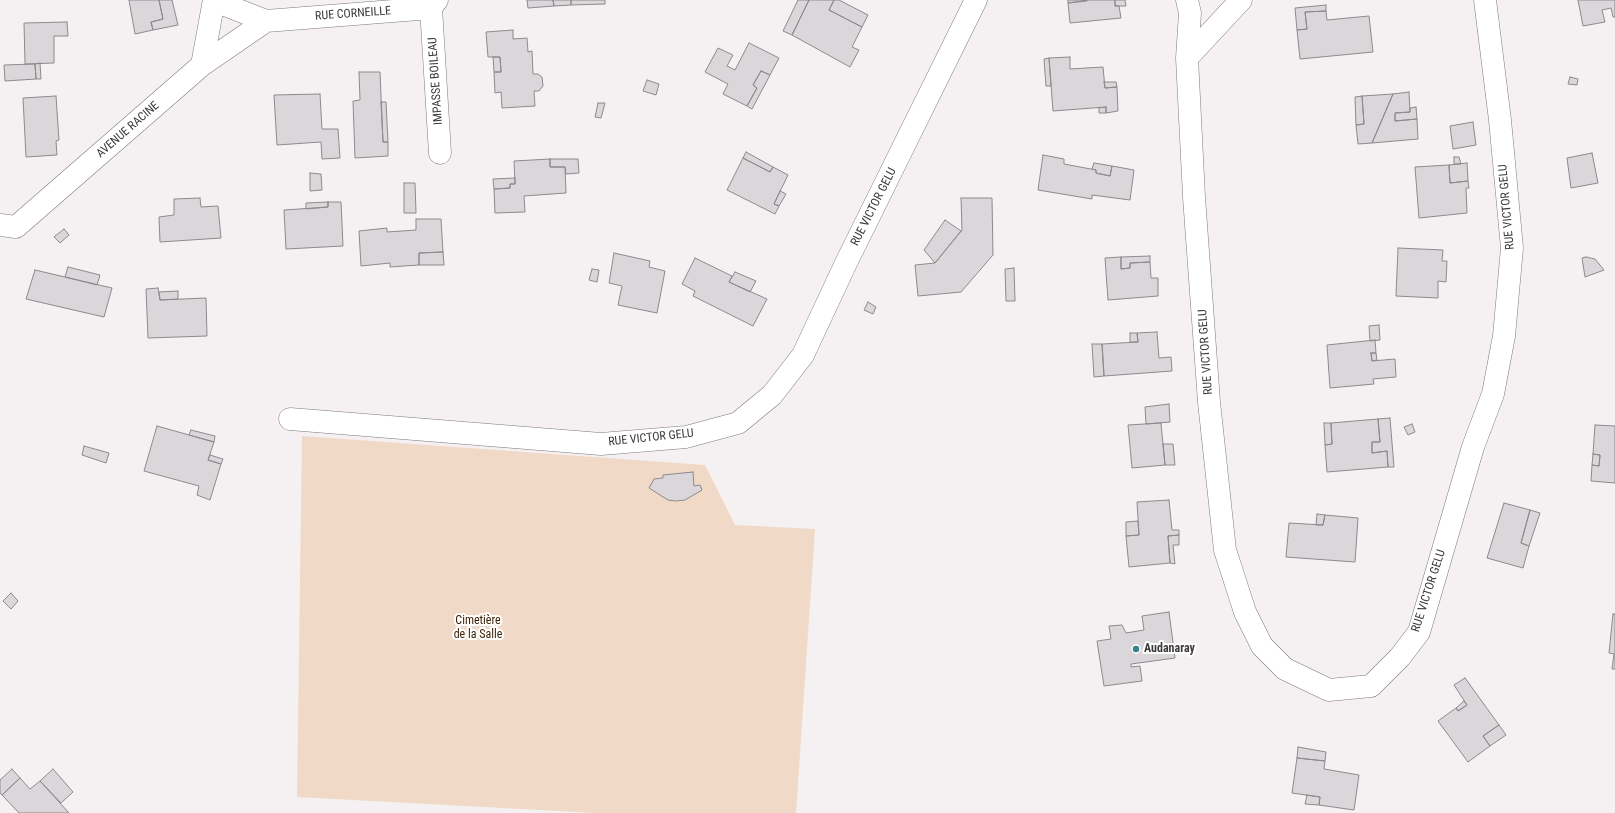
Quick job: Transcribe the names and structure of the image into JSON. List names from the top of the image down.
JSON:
{
  "streets": {
    "street": [
      "RUE CORNEILLE",
      "IMPASSE BOILEAU",
      "AVENUE RACINE",
      "RUE VICTOR GELU"
    ]
  },
  "crossings": [
    ["RUE CORNEILLE", "IMPASSE BOILEAU"]
  ],
  "parks": ["Cimetière de la Salle"],
  "places": ["Audanaray"]
}
